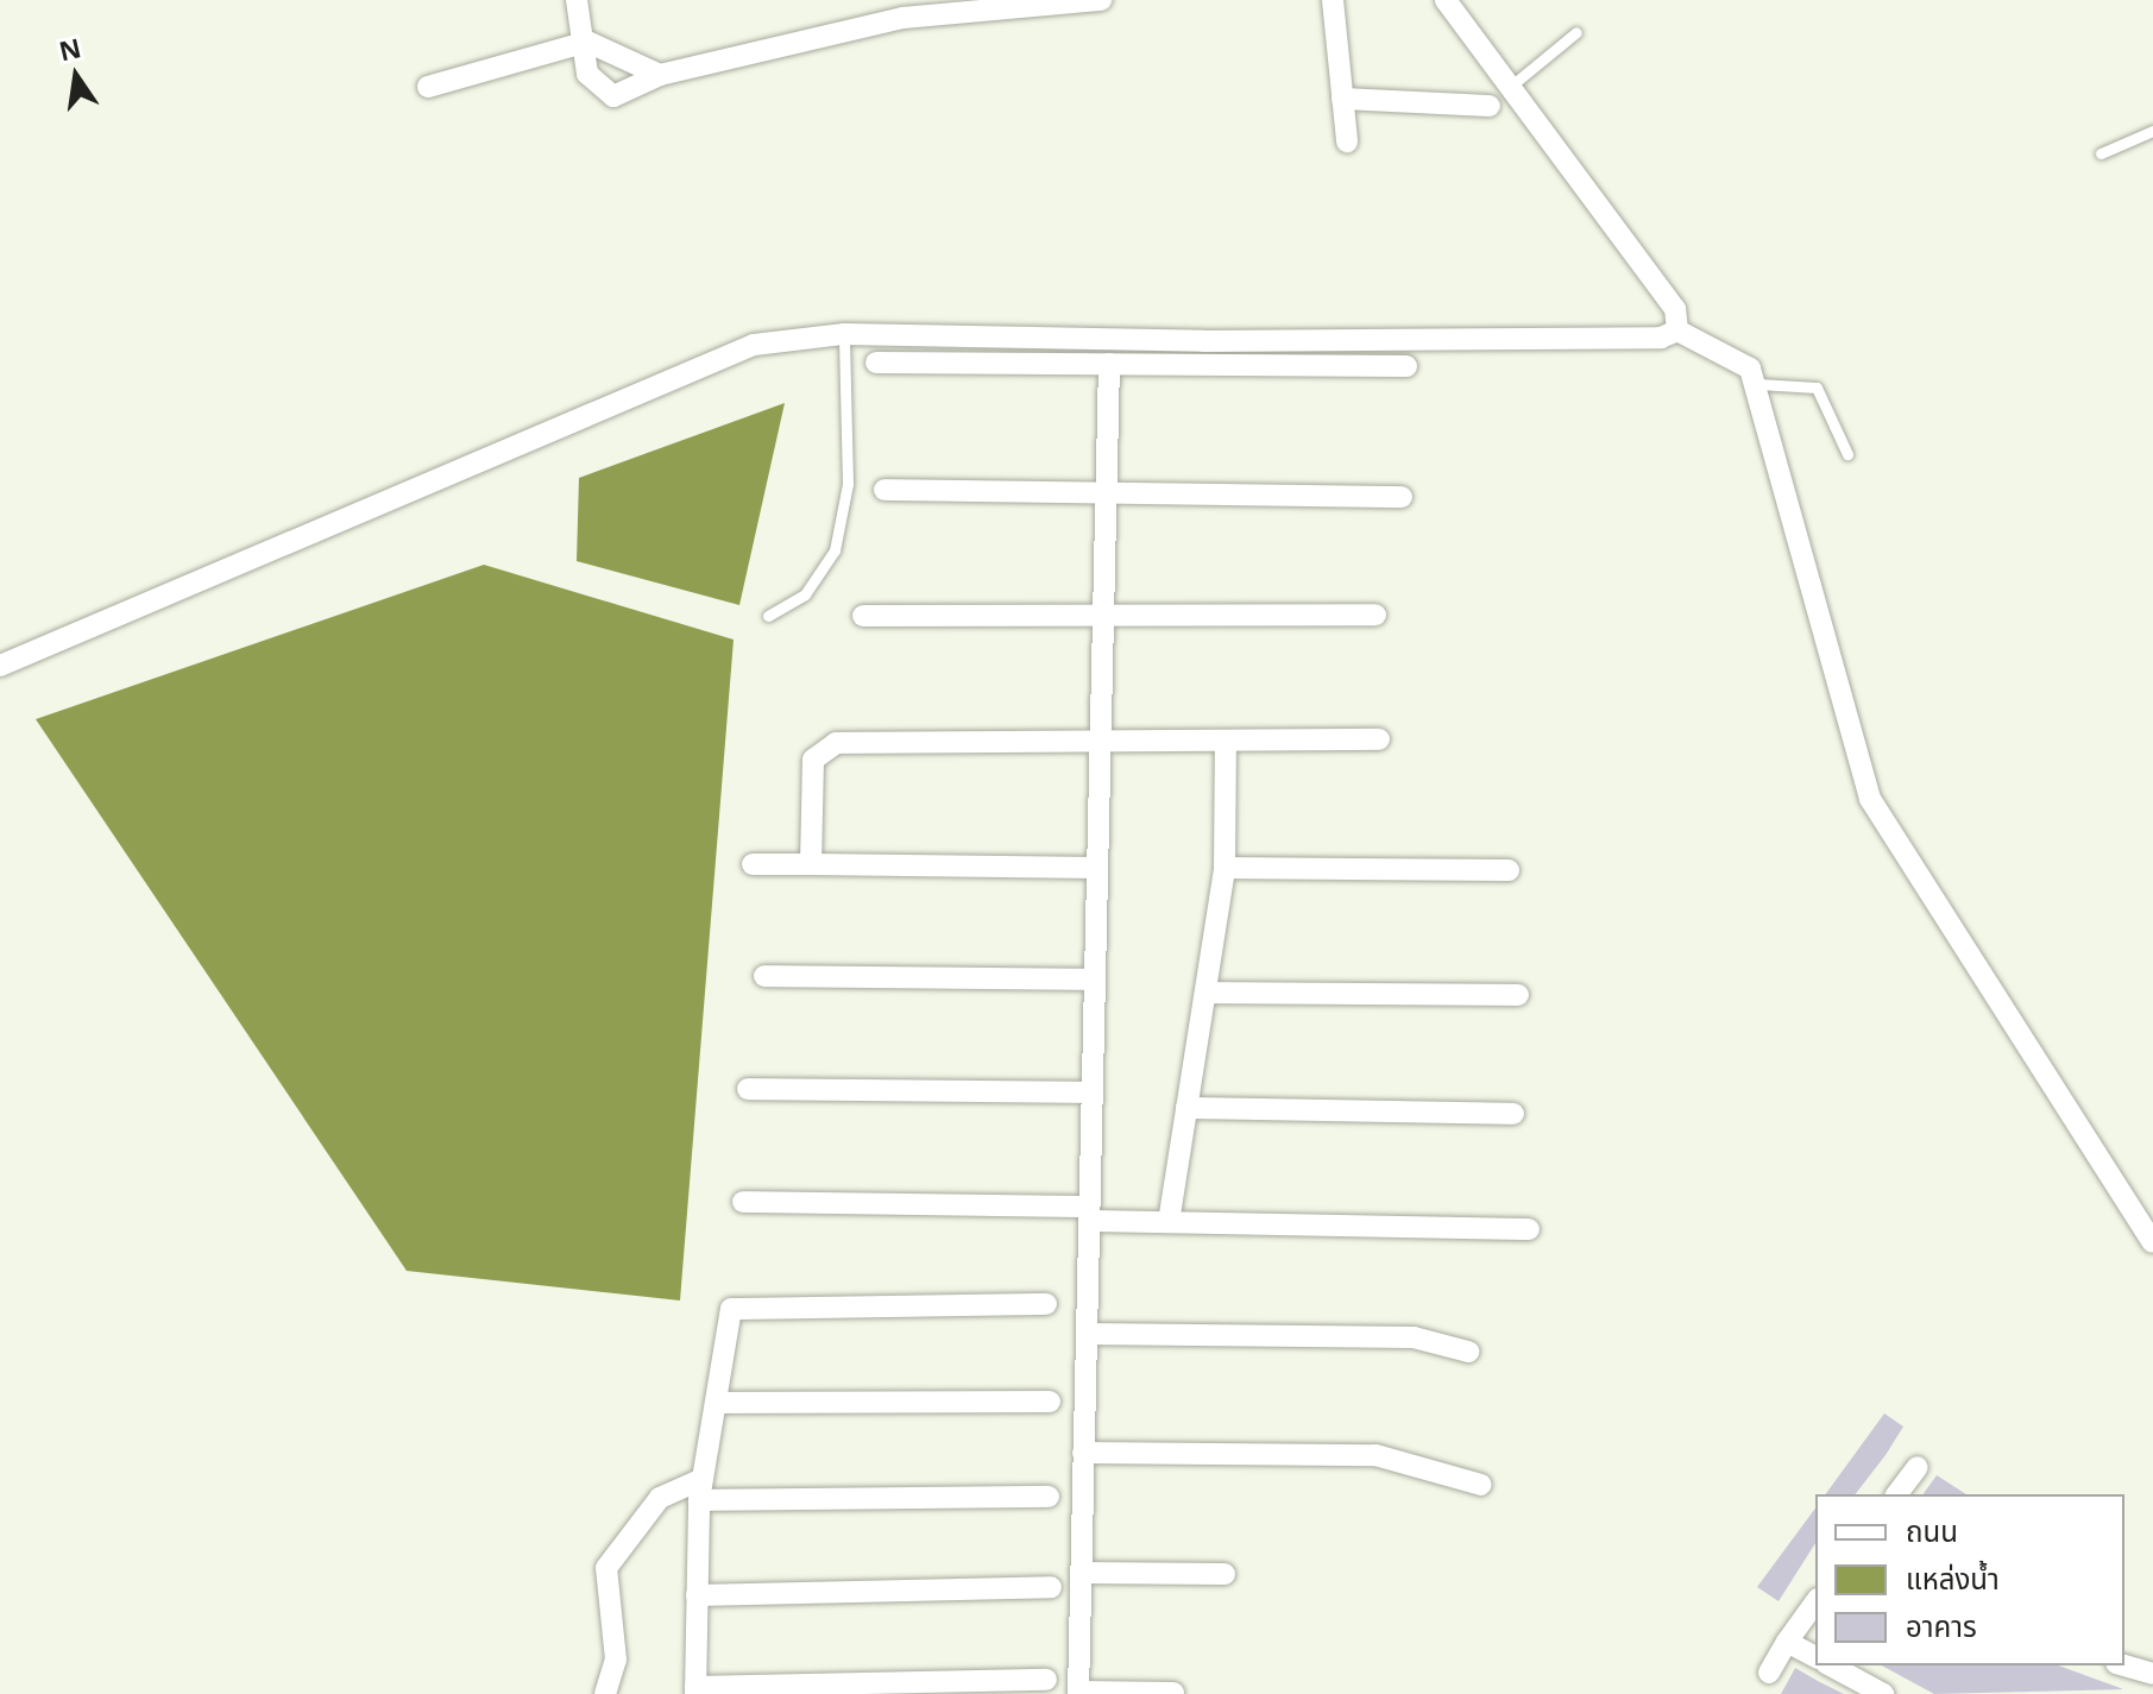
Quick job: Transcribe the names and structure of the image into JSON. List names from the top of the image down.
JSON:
{
  "legend": ["ถนน", "แหล่งน้ำ", "อาคาร"],
  "north": "top"
}
